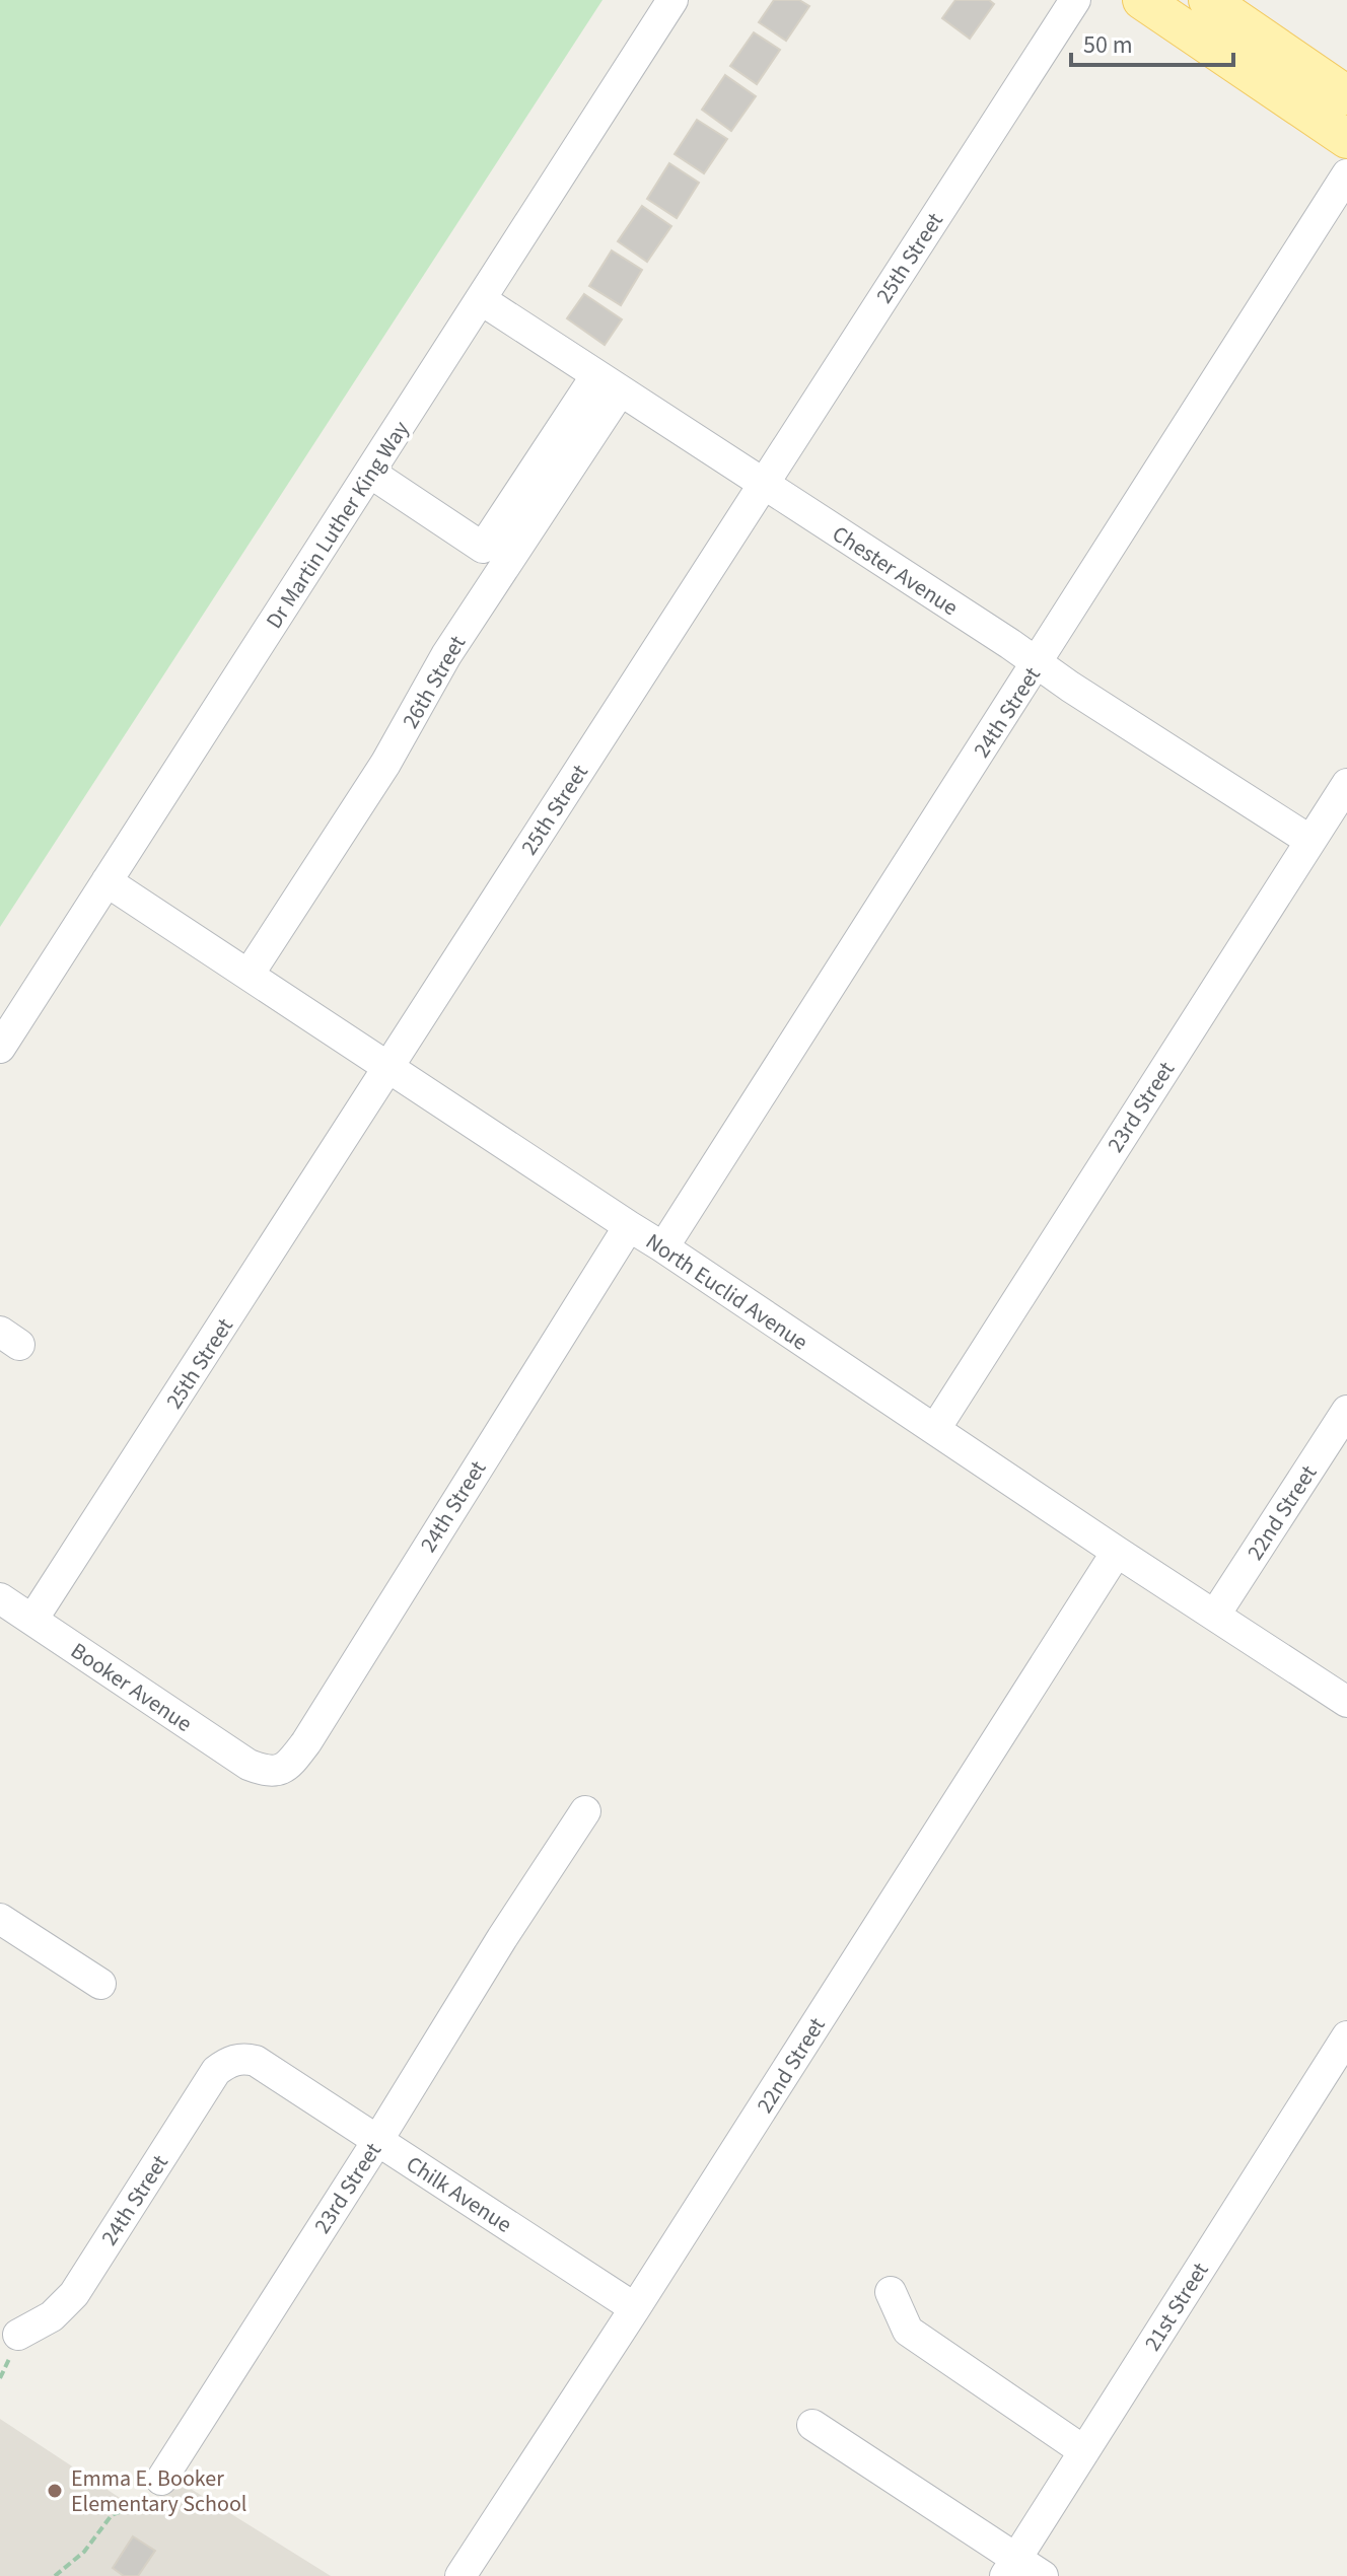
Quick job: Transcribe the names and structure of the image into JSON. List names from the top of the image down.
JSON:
{
  "streets": {
    "street": [
      "25th Street",
      "Dr Martin Luther King Way",
      "Chester Avenue",
      "26th Street",
      "24th Street",
      "23rd Street",
      "North Euclid Avenue",
      "22nd Street",
      "Booker Avenue",
      "Chilk Avenue",
      "21st Street"
    ]
  },
  "crossings": [
    ["25th Street", "Chester Avenue"],
    ["25th Street", "North Euclid Avenue"],
    ["25th Street", "Booker Avenue"],
    ["Dr Martin Luther King Way", "Chester Avenue"],
    ["Dr Martin Luther King Way", "North Euclid Avenue"],
    ["Chester Avenue", "26th Street"],
    ["Chester Avenue", "24th Street"],
    ["Chester Avenue", "23rd Street"],
    ["26th Street", "North Euclid Avenue"],
    ["24th Street", "North Euclid Avenue"],
    ["24th Street", "Booker Avenue"],
    ["24th Street", "Chilk Avenue"],
    ["23rd Street", "North Euclid Avenue"],
    ["23rd Street", "Chilk Avenue"],
    ["North Euclid Avenue", "22nd Street"],
    ["22nd Street", "Chilk Avenue"]
  ],
  "places": ["Emma E. Booker Elementary School"],
  "scale_bar": "50 m"
}
